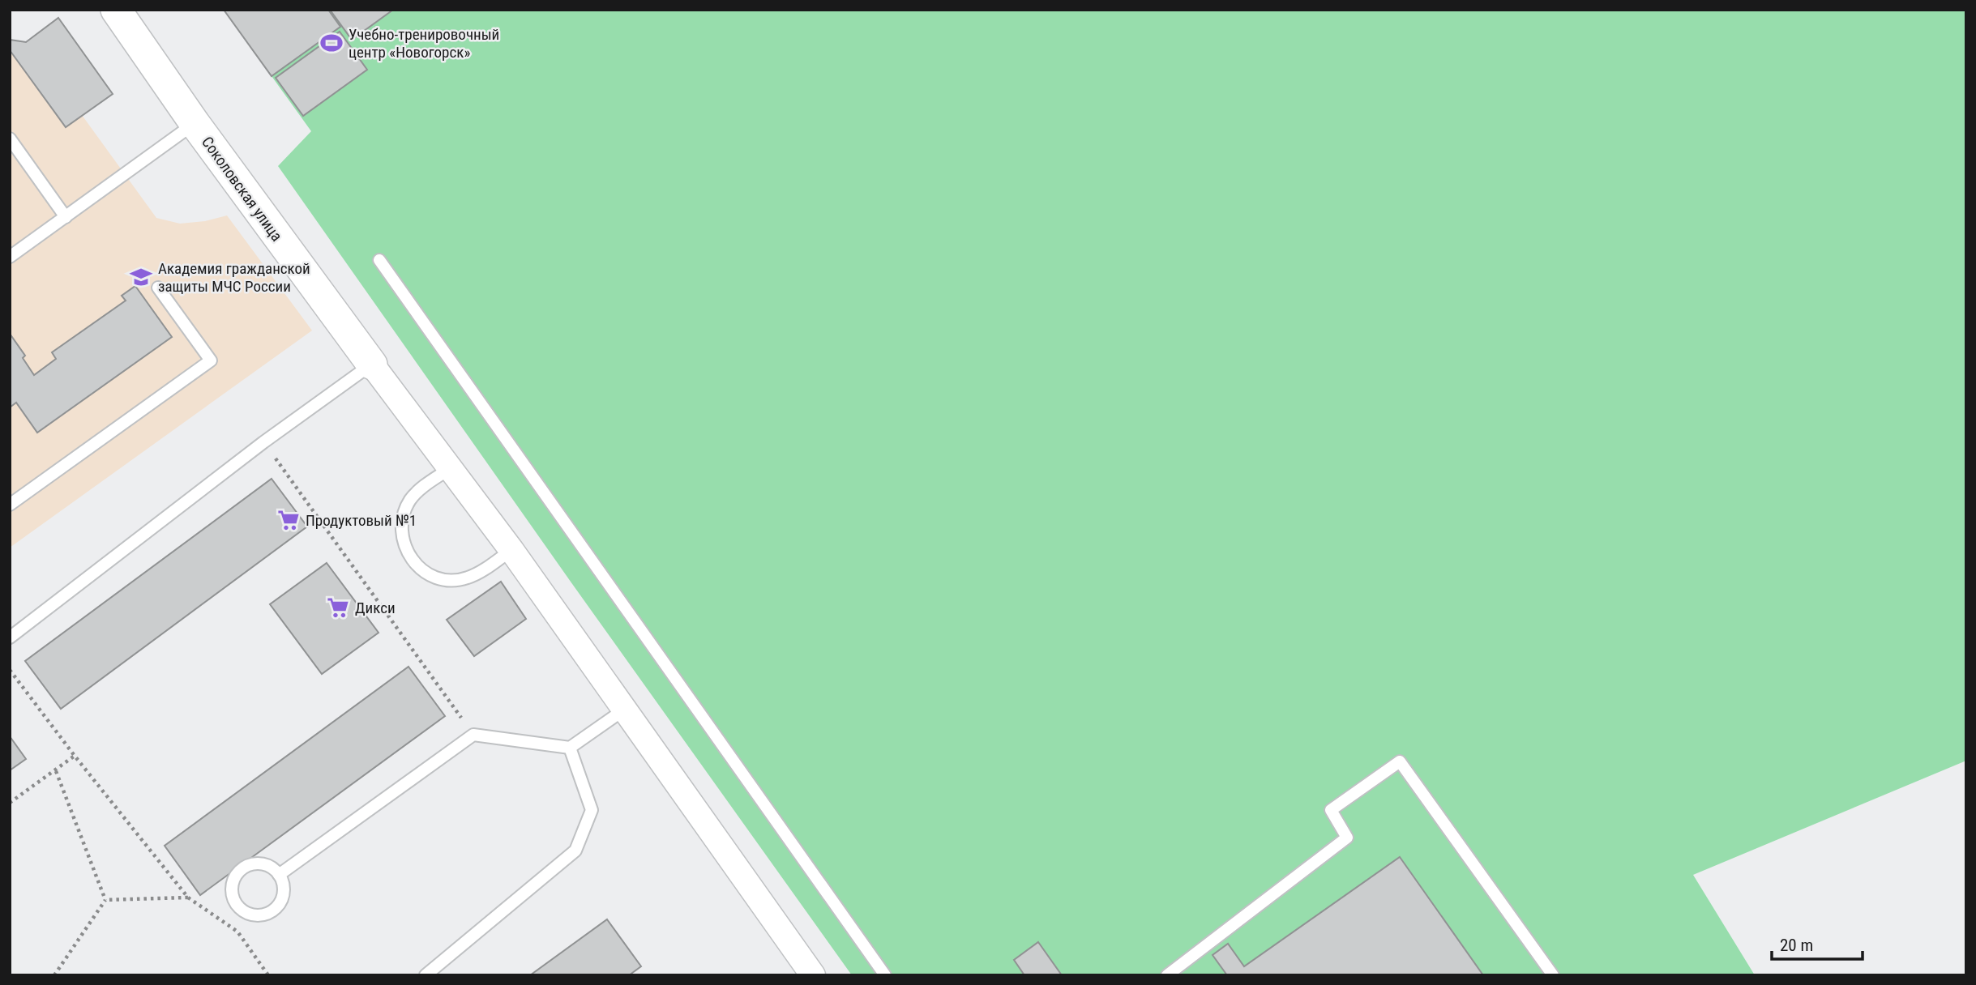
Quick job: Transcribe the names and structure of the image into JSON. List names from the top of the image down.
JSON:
{
  "streets": {
    "street": ["Соколовская улица"]
  },
  "places": {
    "sports": ["Учебно-тренировочный центр «Новогорск»"],
    "school or university": ["Академия гражданской защиты МЧС России"],
    "supermarket": ["Продуктовый №1", "Дикси"]
  },
  "scale_bar": "20 m"
}
